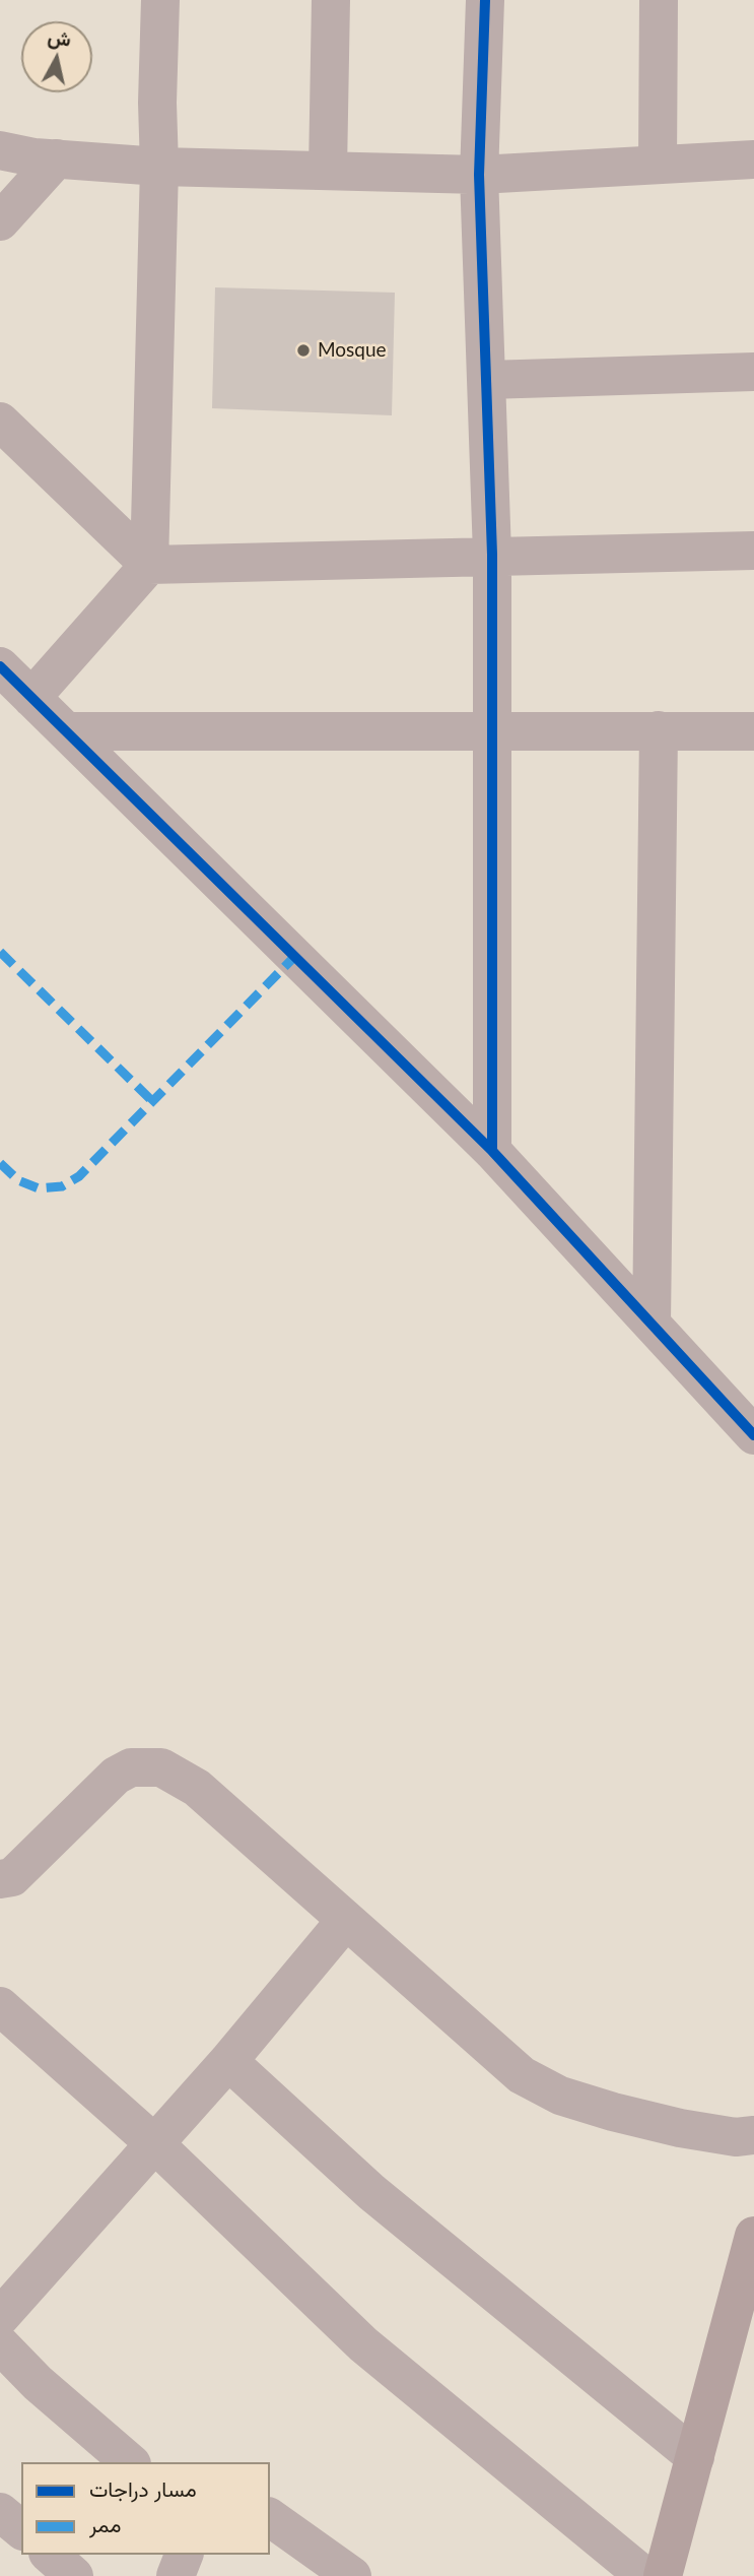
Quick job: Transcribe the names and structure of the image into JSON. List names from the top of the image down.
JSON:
{
  "places": ["Mosque"],
  "legend": ["مسار دراجات", "ممر"],
  "north": "top"
}
